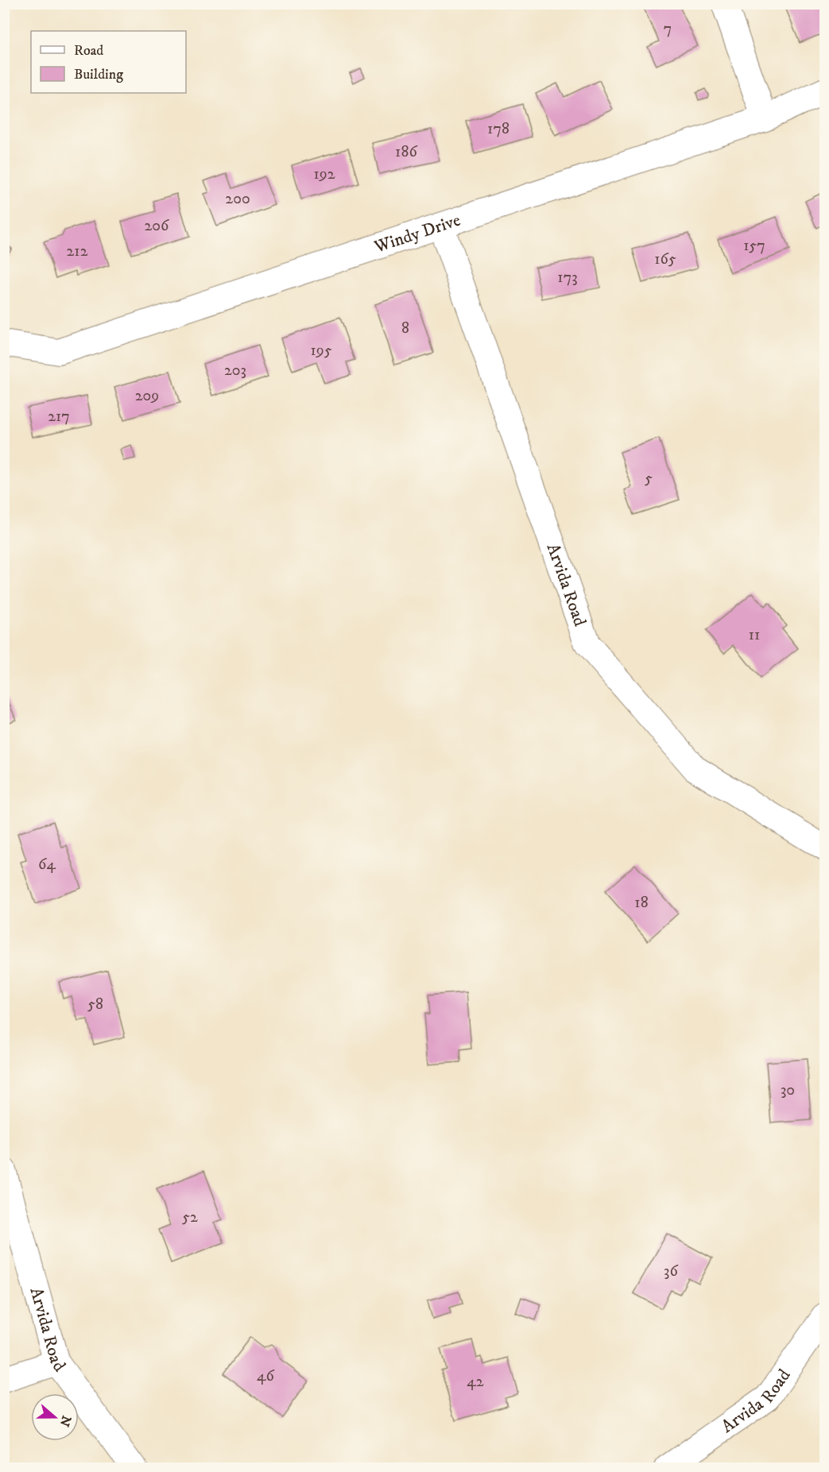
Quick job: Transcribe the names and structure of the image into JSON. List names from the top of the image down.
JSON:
{
  "streets": {
    "street": ["Windy Drive", "Arvida Road"]
  },
  "crossings": [
    ["Windy Drive", "Arvida Road"]
  ],
  "house_numbers": [
    "7",
    "178",
    "186",
    "192",
    "200",
    "206",
    "157",
    "212",
    "165",
    "173",
    "8",
    "195",
    "203",
    "209",
    "217",
    "5",
    "11",
    "64",
    "18",
    "58",
    "30",
    "52",
    "36",
    "46",
    "42"
  ],
  "legend": ["Road", "Building"],
  "north": "right"
}
